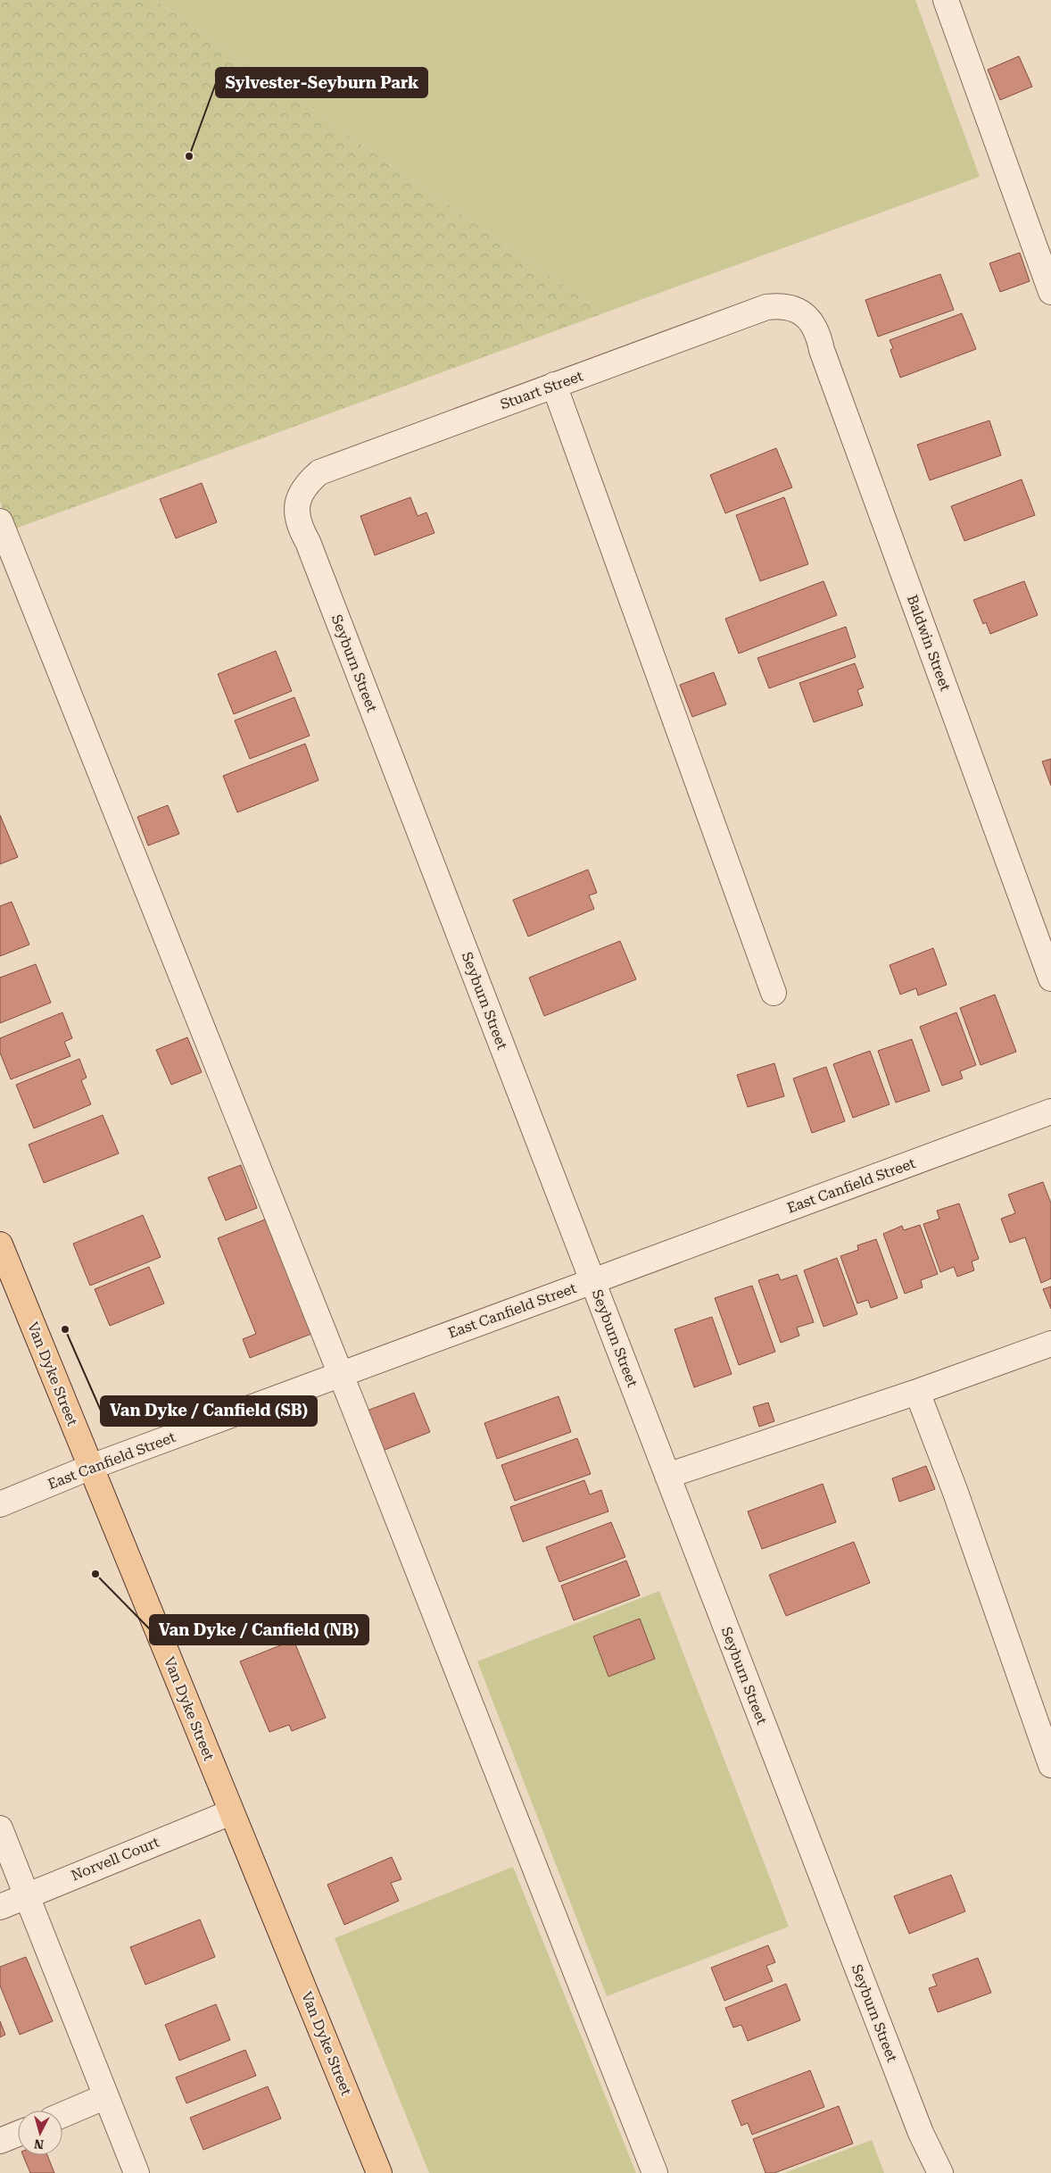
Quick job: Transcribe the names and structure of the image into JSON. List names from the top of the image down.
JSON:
{
  "streets": {
    "main road": ["Van Dyke Street"],
    "street": [
      "Stuart Street",
      "Baldwin Street",
      "Seyburn Street",
      "East Canfield Street",
      "Norvell Court"
    ]
  },
  "crossings": [
    ["Stuart Street", "Baldwin Street"],
    ["Stuart Street", "Seyburn Street"],
    ["Seyburn Street", "East Canfield Street"],
    ["East Canfield Street", "Van Dyke Street"],
    ["Van Dyke Street", "Norvell Court"]
  ],
  "places": ["Sylvester-Seyburn Park", "Van Dyke / Canfield (SB)", "Van Dyke / Canfield (NB)"],
  "north": "bottom"
}
